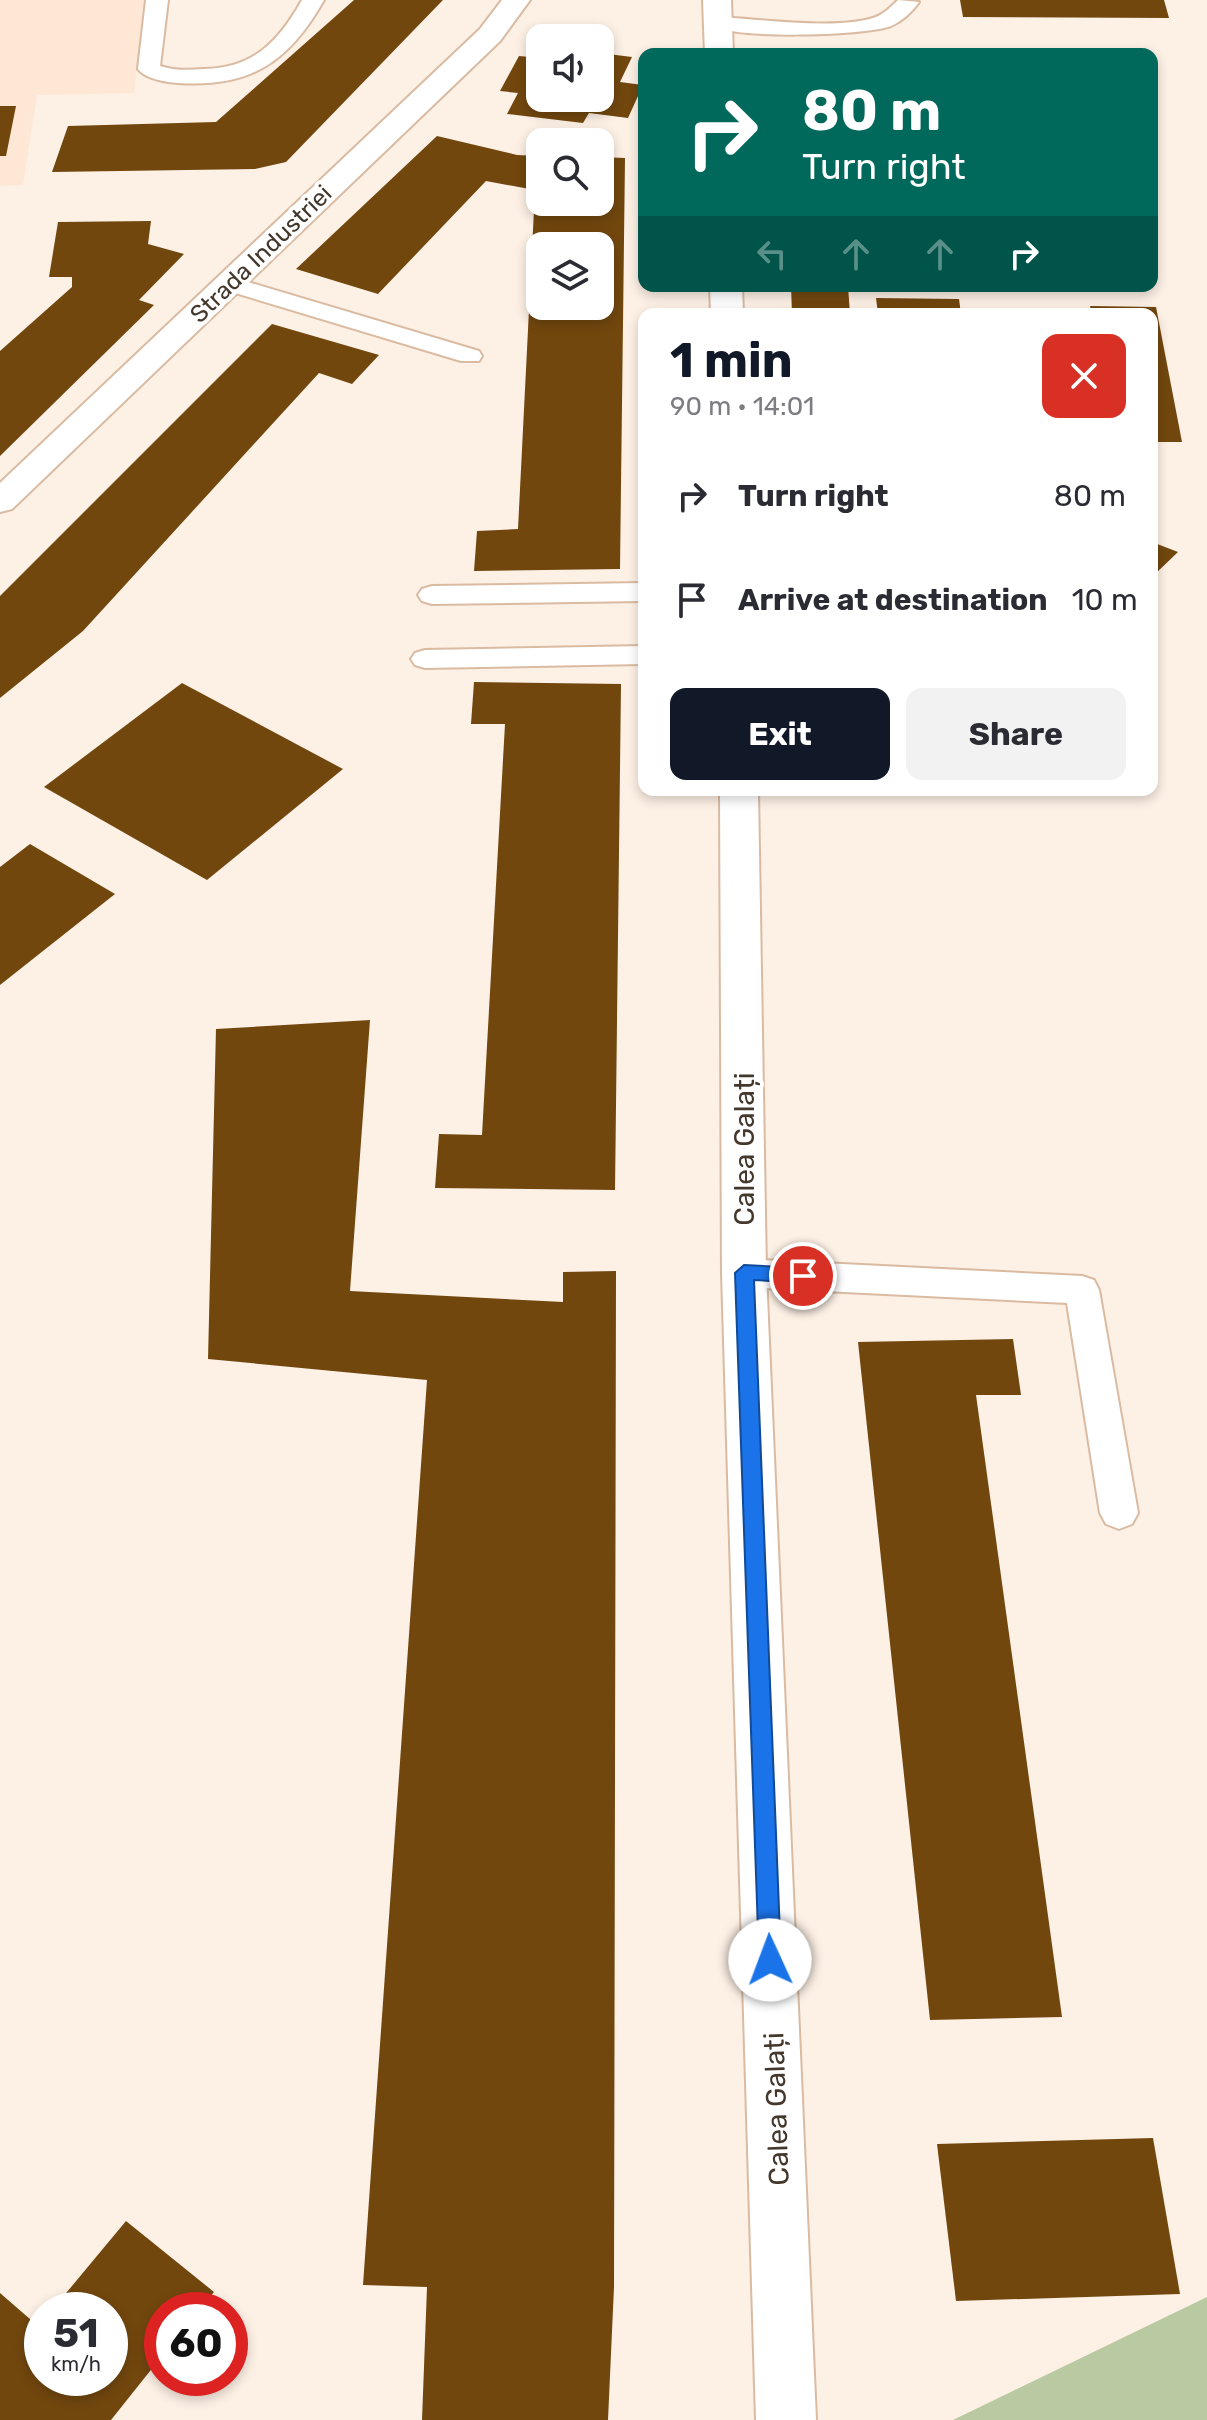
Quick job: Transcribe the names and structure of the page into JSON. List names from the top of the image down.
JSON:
{
  "streets": {
    "main road": ["Strada Industriei", "Calea Galați"]
  },
  "page": {
    "turn": ["80 m", "Turn right"],
    "heading": ["1 min", "90 m · 14:01"],
    "list": [
      {
        "name": "Turn right",
        "value": "80 m"
      },
      {
        "name": "Arrive at destination",
        "value": "10 m"
      }
    ],
    "buttons": ["Exit", "Share"],
    "speed": "51 km/h",
    "limit": "60"
  }
}
